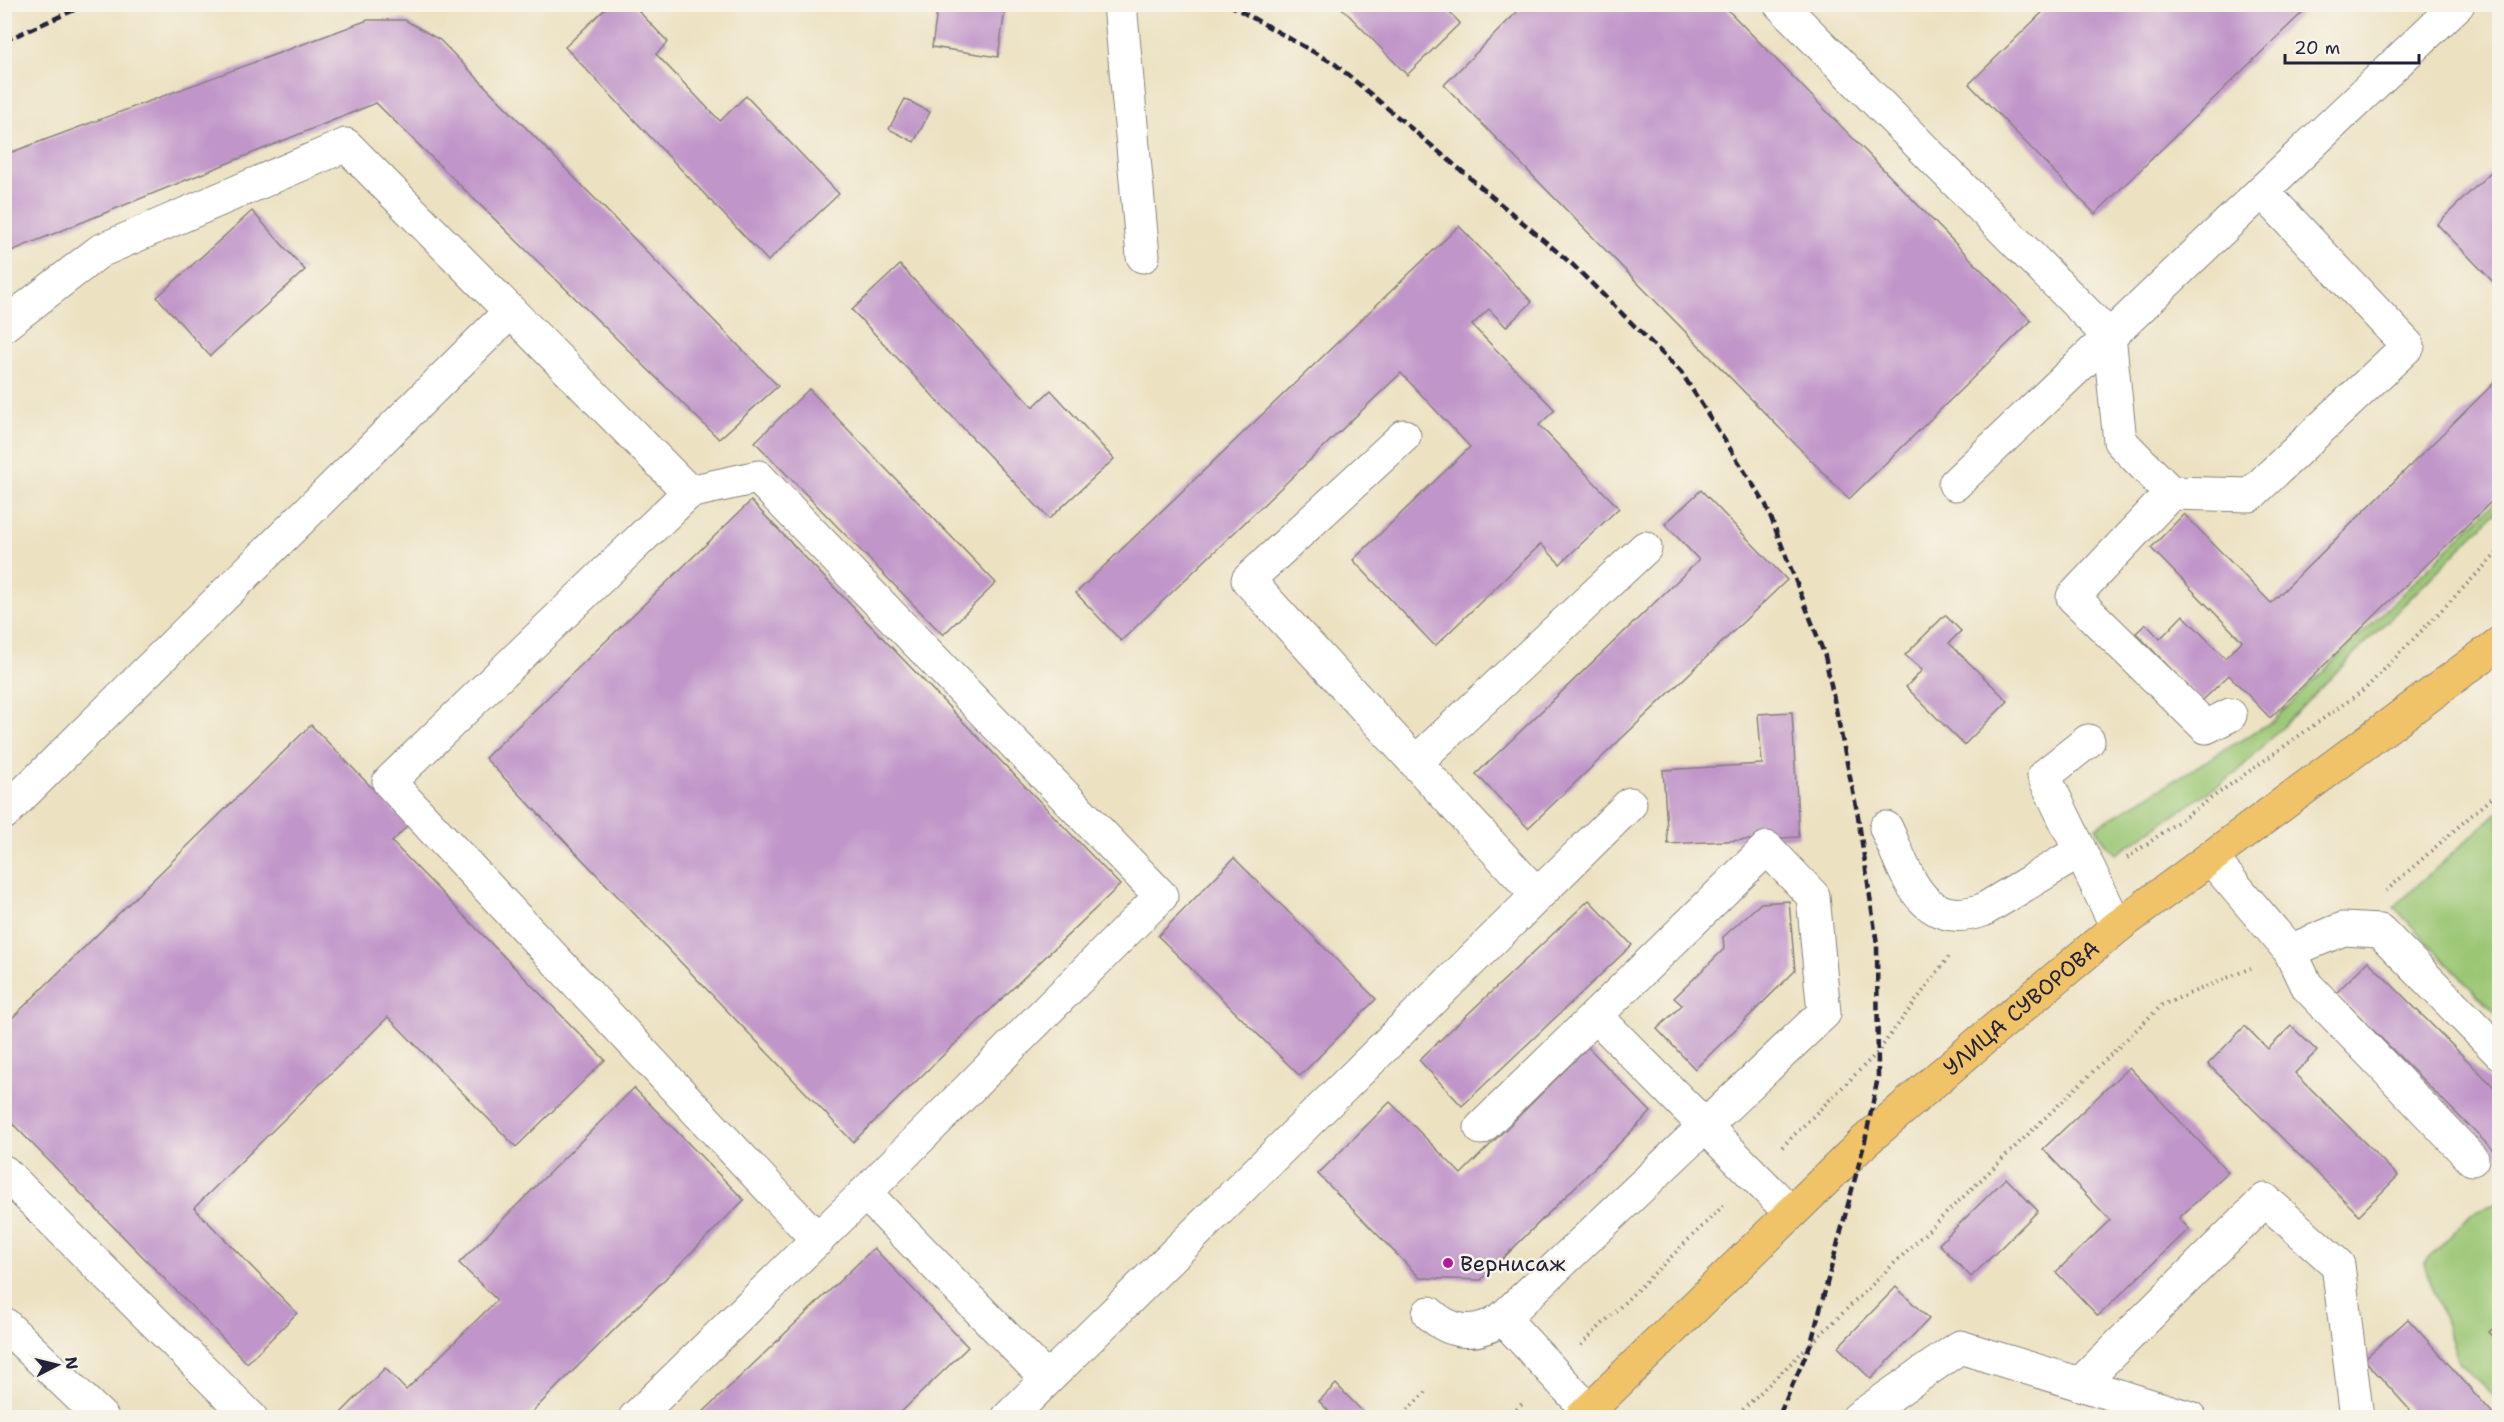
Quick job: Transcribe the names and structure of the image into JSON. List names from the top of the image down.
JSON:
{
  "streets": {
    "main road": ["УЛИЦА СУВОРОВА"]
  },
  "places": ["Вернисаж"],
  "scale_bar": "20 m",
  "north": "right"
}
